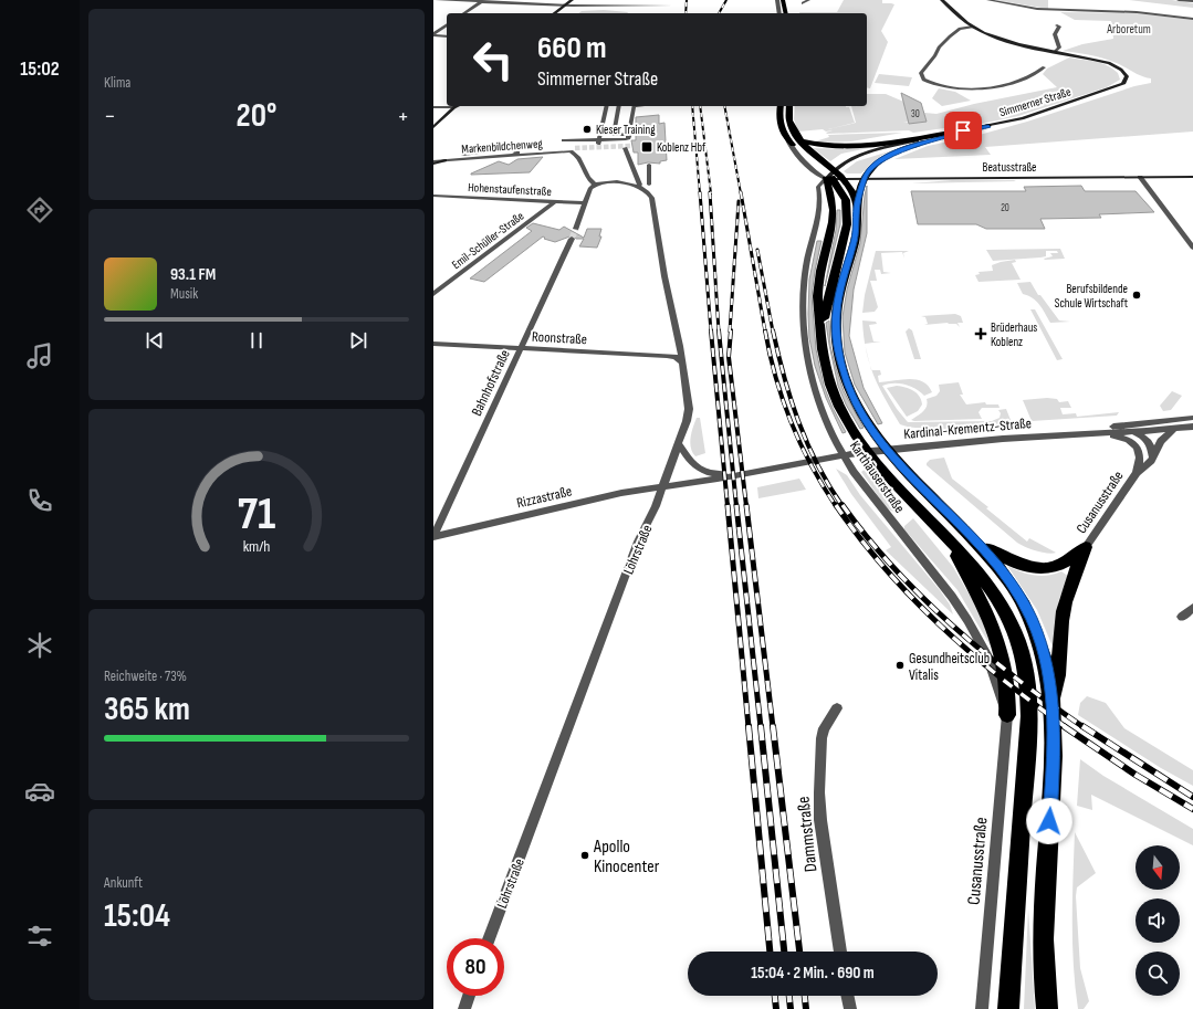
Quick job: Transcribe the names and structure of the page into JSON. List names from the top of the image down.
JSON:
{
  "streets": {
    "street": [
      "Simmerner Straße",
      "Markenbildchenweg",
      "Beatusstraße",
      "Hohenstaufenstraße",
      "Emil-Schüller-Straße",
      "Roonstraße",
      "Bahnhofstraße",
      "Kardinal-Krementz-Straße",
      "Karthäuserstraße",
      "Rizzastraße",
      "Cusanusstraße",
      "Löhrstraße",
      "Dammstraße"
    ]
  },
  "crossings": [
    ["Simmerner Straße", "Beatusstraße"],
    ["Simmerner Straße", "Karthäuserstraße"],
    ["Markenbildchenweg", "Löhrstraße"],
    ["Beatusstraße", "Karthäuserstraße"],
    ["Hohenstaufenstraße", "Emil-Schüller-Straße"],
    ["Roonstraße", "Bahnhofstraße"],
    ["Roonstraße", "Löhrstraße"],
    ["Bahnhofstraße", "Rizzastraße"],
    ["Kardinal-Krementz-Straße", "Karthäuserstraße"],
    ["Kardinal-Krementz-Straße", "Rizzastraße"],
    ["Kardinal-Krementz-Straße", "Cusanusstraße"],
    ["Kardinal-Krementz-Straße", "Löhrstraße"],
    ["Karthäuserstraße", "Cusanusstraße"],
    ["Rizzastraße", "Löhrstraße"]
  ],
  "parks": ["Arboretum"],
  "places": {
    "other": [
      "Kieser Training",
      "Berufsbildende Schule Wirtschaft",
      "Gesundheitsclub Vitalis",
      "Apollo Kinocenter"
    ],
    "transit": ["Koblenz Hbf"],
    "health": ["Brüderhaus Koblenz"]
  },
  "house_numbers": ["30", "20"],
  "north": "bottom",
  "page": {
    "tabs": "15:02",
    "tile": [
      "Klima",
      ["Reichweite · 73%", "365 km"],
      ["Ankunft", "15:04"]
    ],
    "turn": ["660 m", "Simmerner Straße"],
    "heat": ["−", "20°", "+"],
    "song": ["93.1 FM", "Musik"],
    "limit": "80",
    "trip": "15:04 · 2 Min. · 690 m",
    "gauge": ["71", "km/h"]
  }
}
